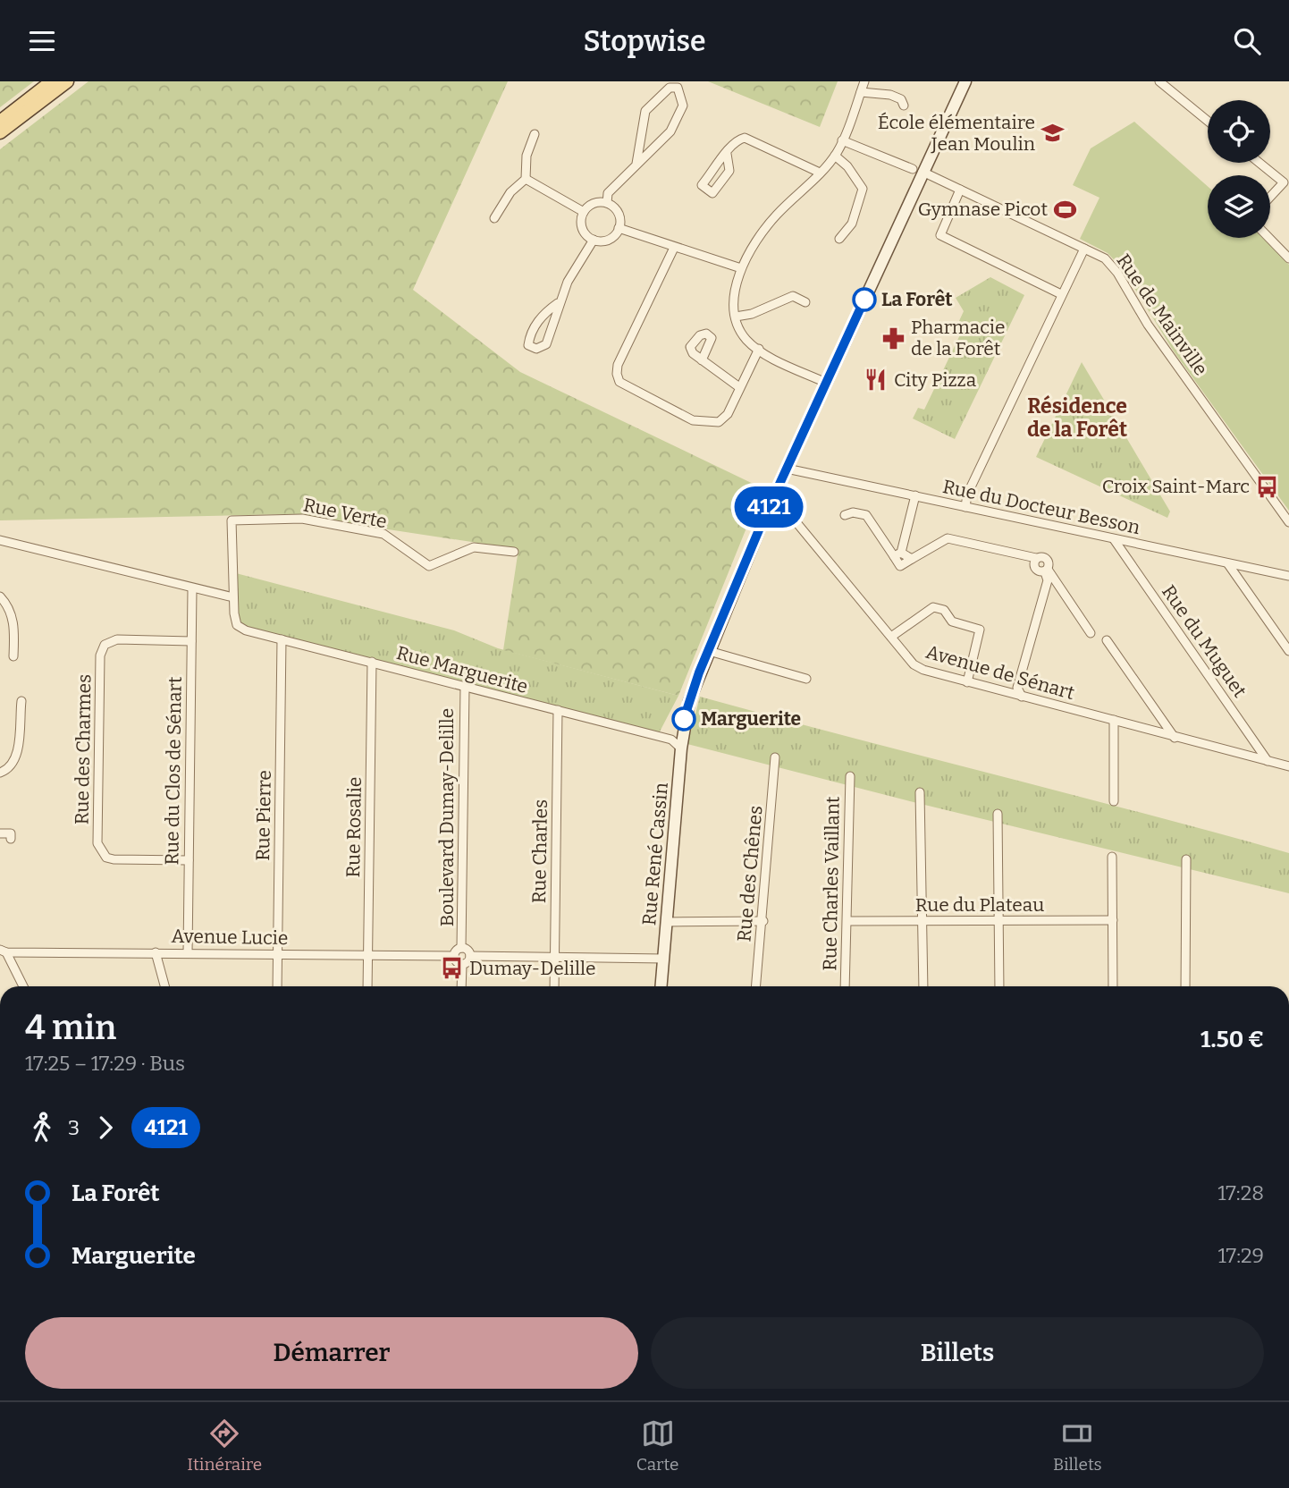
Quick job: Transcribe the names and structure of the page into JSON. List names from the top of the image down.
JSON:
{
  "streets": {
    "main road": ["Rue René Cassin"],
    "street": [
      "Rue de Mainville",
      "Rue du Docteur Besson",
      "Rue Verte",
      "Rue du Muguet",
      "Rue Marguerite",
      "Avenue de Sénart",
      "Rue des Charmes",
      "Rue du Clos de Sénart",
      "Rue Pierre",
      "Boulevard Dumay-Delille",
      "Rue Rosalie",
      "Rue Charles",
      "Rue des Chênes",
      "Rue Charles Vaillant",
      "Rue du Plateau",
      "Avenue Lucie"
    ]
  },
  "crossings": [
    ["Rue de Mainville", "Rue René Cassin"],
    ["Rue du Docteur Besson", "Rue du Muguet"],
    ["Rue du Docteur Besson", "Rue René Cassin"],
    ["Rue Verte", "Rue Marguerite"],
    ["Rue du Muguet", "Avenue de Sénart"],
    ["Rue Marguerite", "Rue Pierre"],
    ["Rue Marguerite", "Boulevard Dumay-Delille"],
    ["Rue Marguerite", "Rue Rosalie"],
    ["Rue Marguerite", "Rue Charles"],
    ["Rue Marguerite", "Rue René Cassin"],
    ["Avenue de Sénart", "Rue René Cassin"],
    ["Rue des Charmes", "Rue du Clos de Sénart"],
    ["Rue du Clos de Sénart", "Avenue Lucie"],
    ["Rue Pierre", "Avenue Lucie"],
    ["Boulevard Dumay-Delille", "Avenue Lucie"],
    ["Rue Rosalie", "Avenue Lucie"],
    ["Rue Charles Vaillant", "Rue du Plateau"]
  ],
  "districts": ["Résidence de la Forêt"],
  "places": {
    "school or university": ["École élémentaire Jean Moulin"],
    "sports": ["Gymnase Picot"],
    "other": ["La Forêt", "Marguerite"],
    "pharmacy": ["Pharmacie de la Forêt"],
    "restaurant": ["City Pizza"],
    "bus stop": ["Croix Saint-Marc", "Dumay-Delille"]
  },
  "lines": ["bus line 4121"],
  "page": {
    "header": "Stopwise",
    "on_map": "4121",
    "heading": ["4 min", "17:25 – 17:29 · Bus", "1.50 €"],
    "legs": ["3", "4121"],
    "list": [
      {
        "name": "La Forêt",
        "value": "17:28"
      },
      {
        "name": "Marguerite",
        "value": "17:29"
      }
    ],
    "buttons": ["Démarrer", "Billets"],
    "tabs": ["Itinéraire", "Carte", "Billets"]
  }
}
